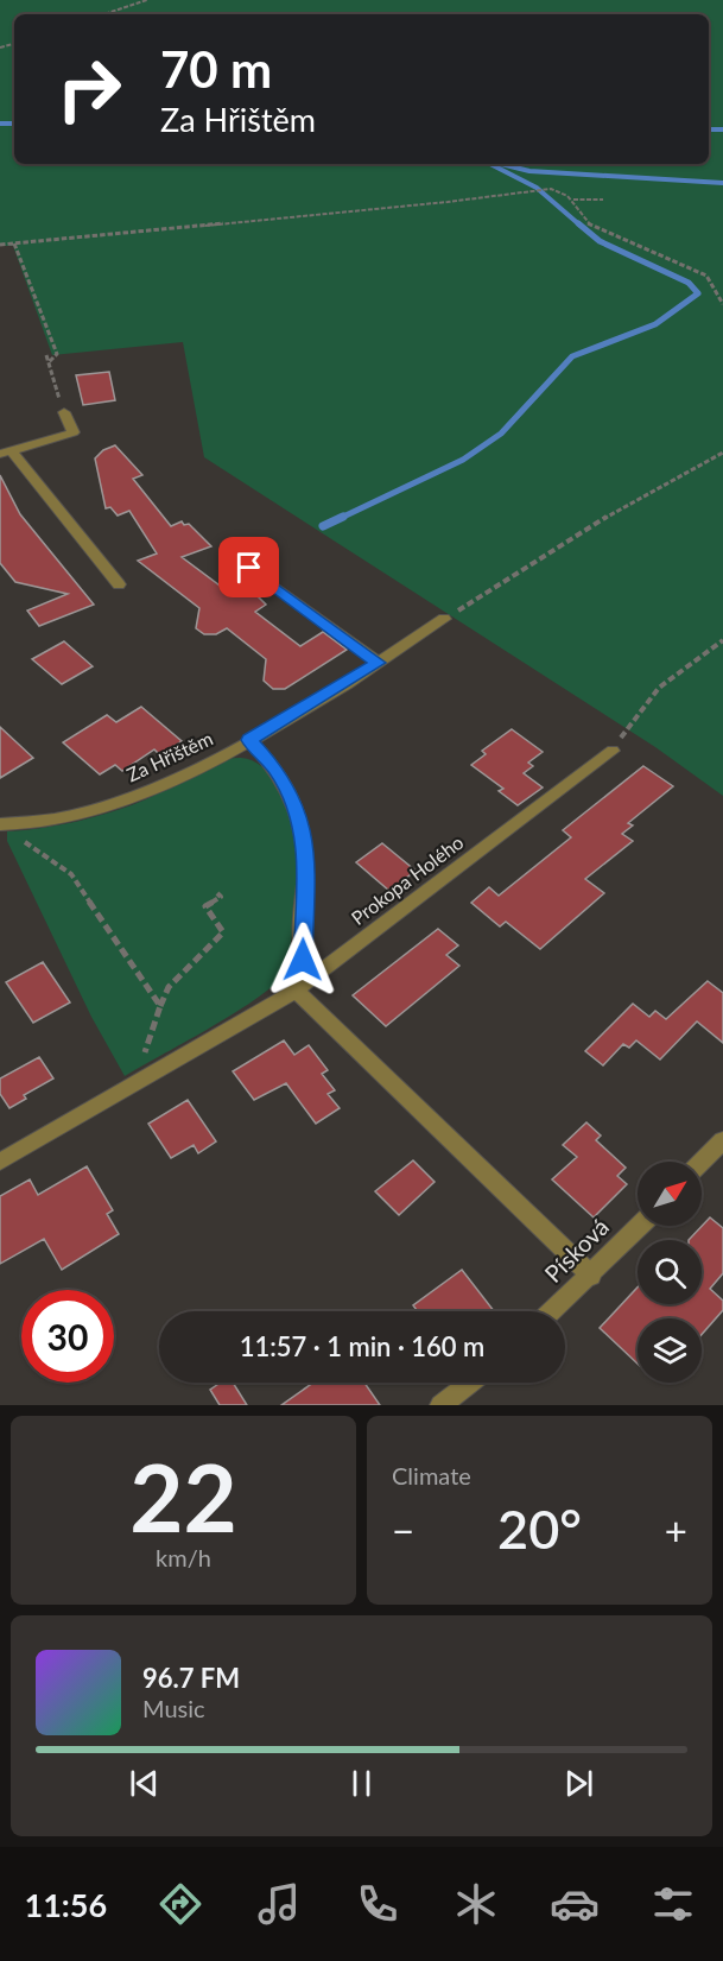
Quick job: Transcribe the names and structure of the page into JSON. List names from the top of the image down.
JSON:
{
  "streets": {
    "street": ["Za Hřištěm", "Prokopa Holého", "Písková"]
  },
  "north": "top right",
  "page": {
    "turn": ["70 m", "Za Hřištěm"],
    "limit": "30",
    "trip": "11:57 · 1 min · 160 m",
    "tile": [
      ["22", "km/h"],
      "Climate"
    ],
    "heat": ["−", "20°", "+"],
    "song": ["96.7 FM", "Music"],
    "tabs": "11:56"
  }
}
